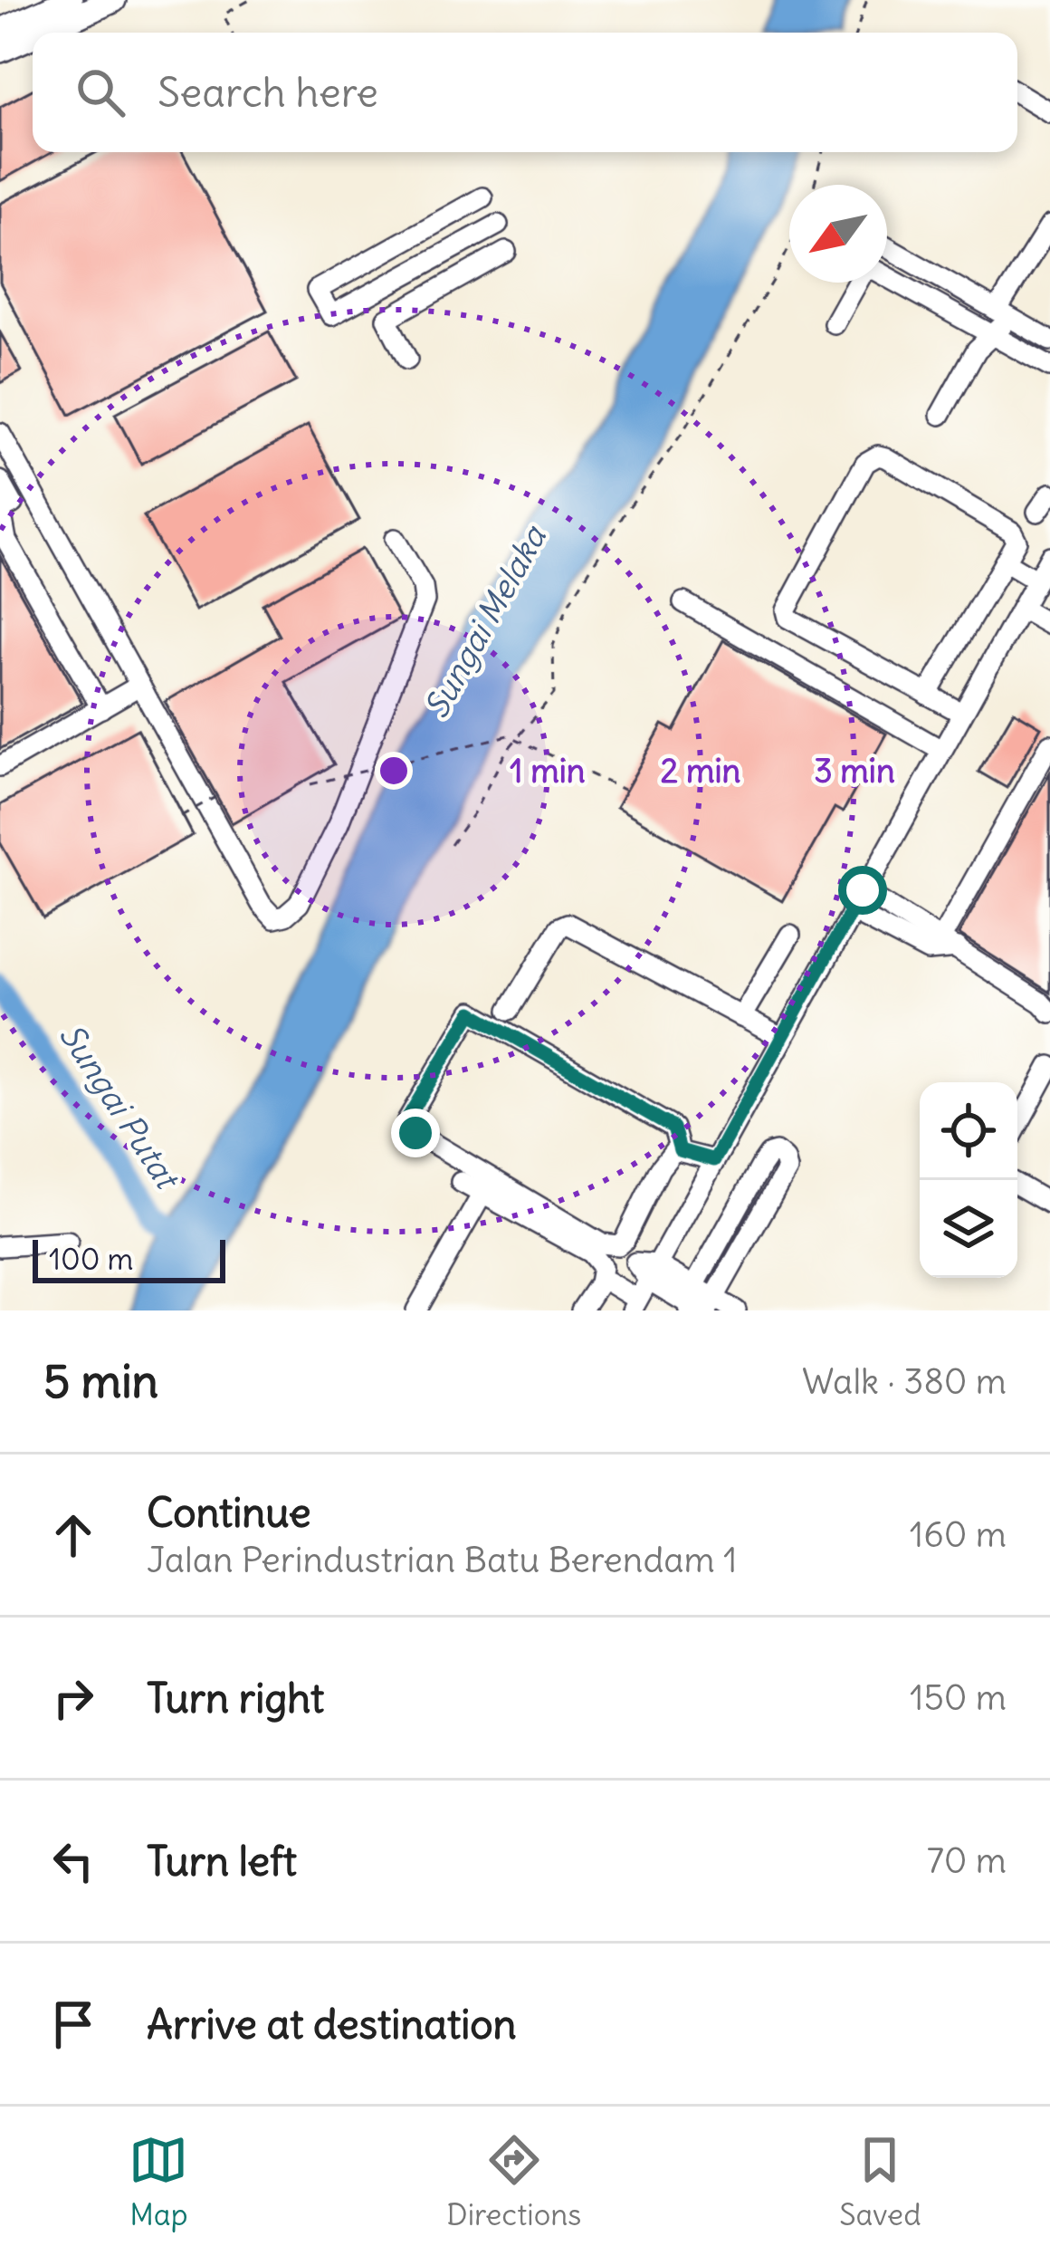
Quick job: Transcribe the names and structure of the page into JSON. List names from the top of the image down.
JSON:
{
  "water": ["Sungai Melaka", "Sungai Putat"],
  "scale_bar": "100 m",
  "north": "bottom left",
  "page": {
    "search": "Search here",
    "scale": "100 m",
    "heading": ["5 min", "Walk · 380 m"],
    "list": [
      ["Continue", "Jalan Perindustrian Batu Berendam 1", "160 m"],
      ["Turn right", "150 m"],
      ["Turn left", "70 m"],
      "Arrive at destination"
    ],
    "nav": ["Map", "Directions", "Saved"]
  },
  "rings": ["1 min", "2 min", "3 min"]
}
